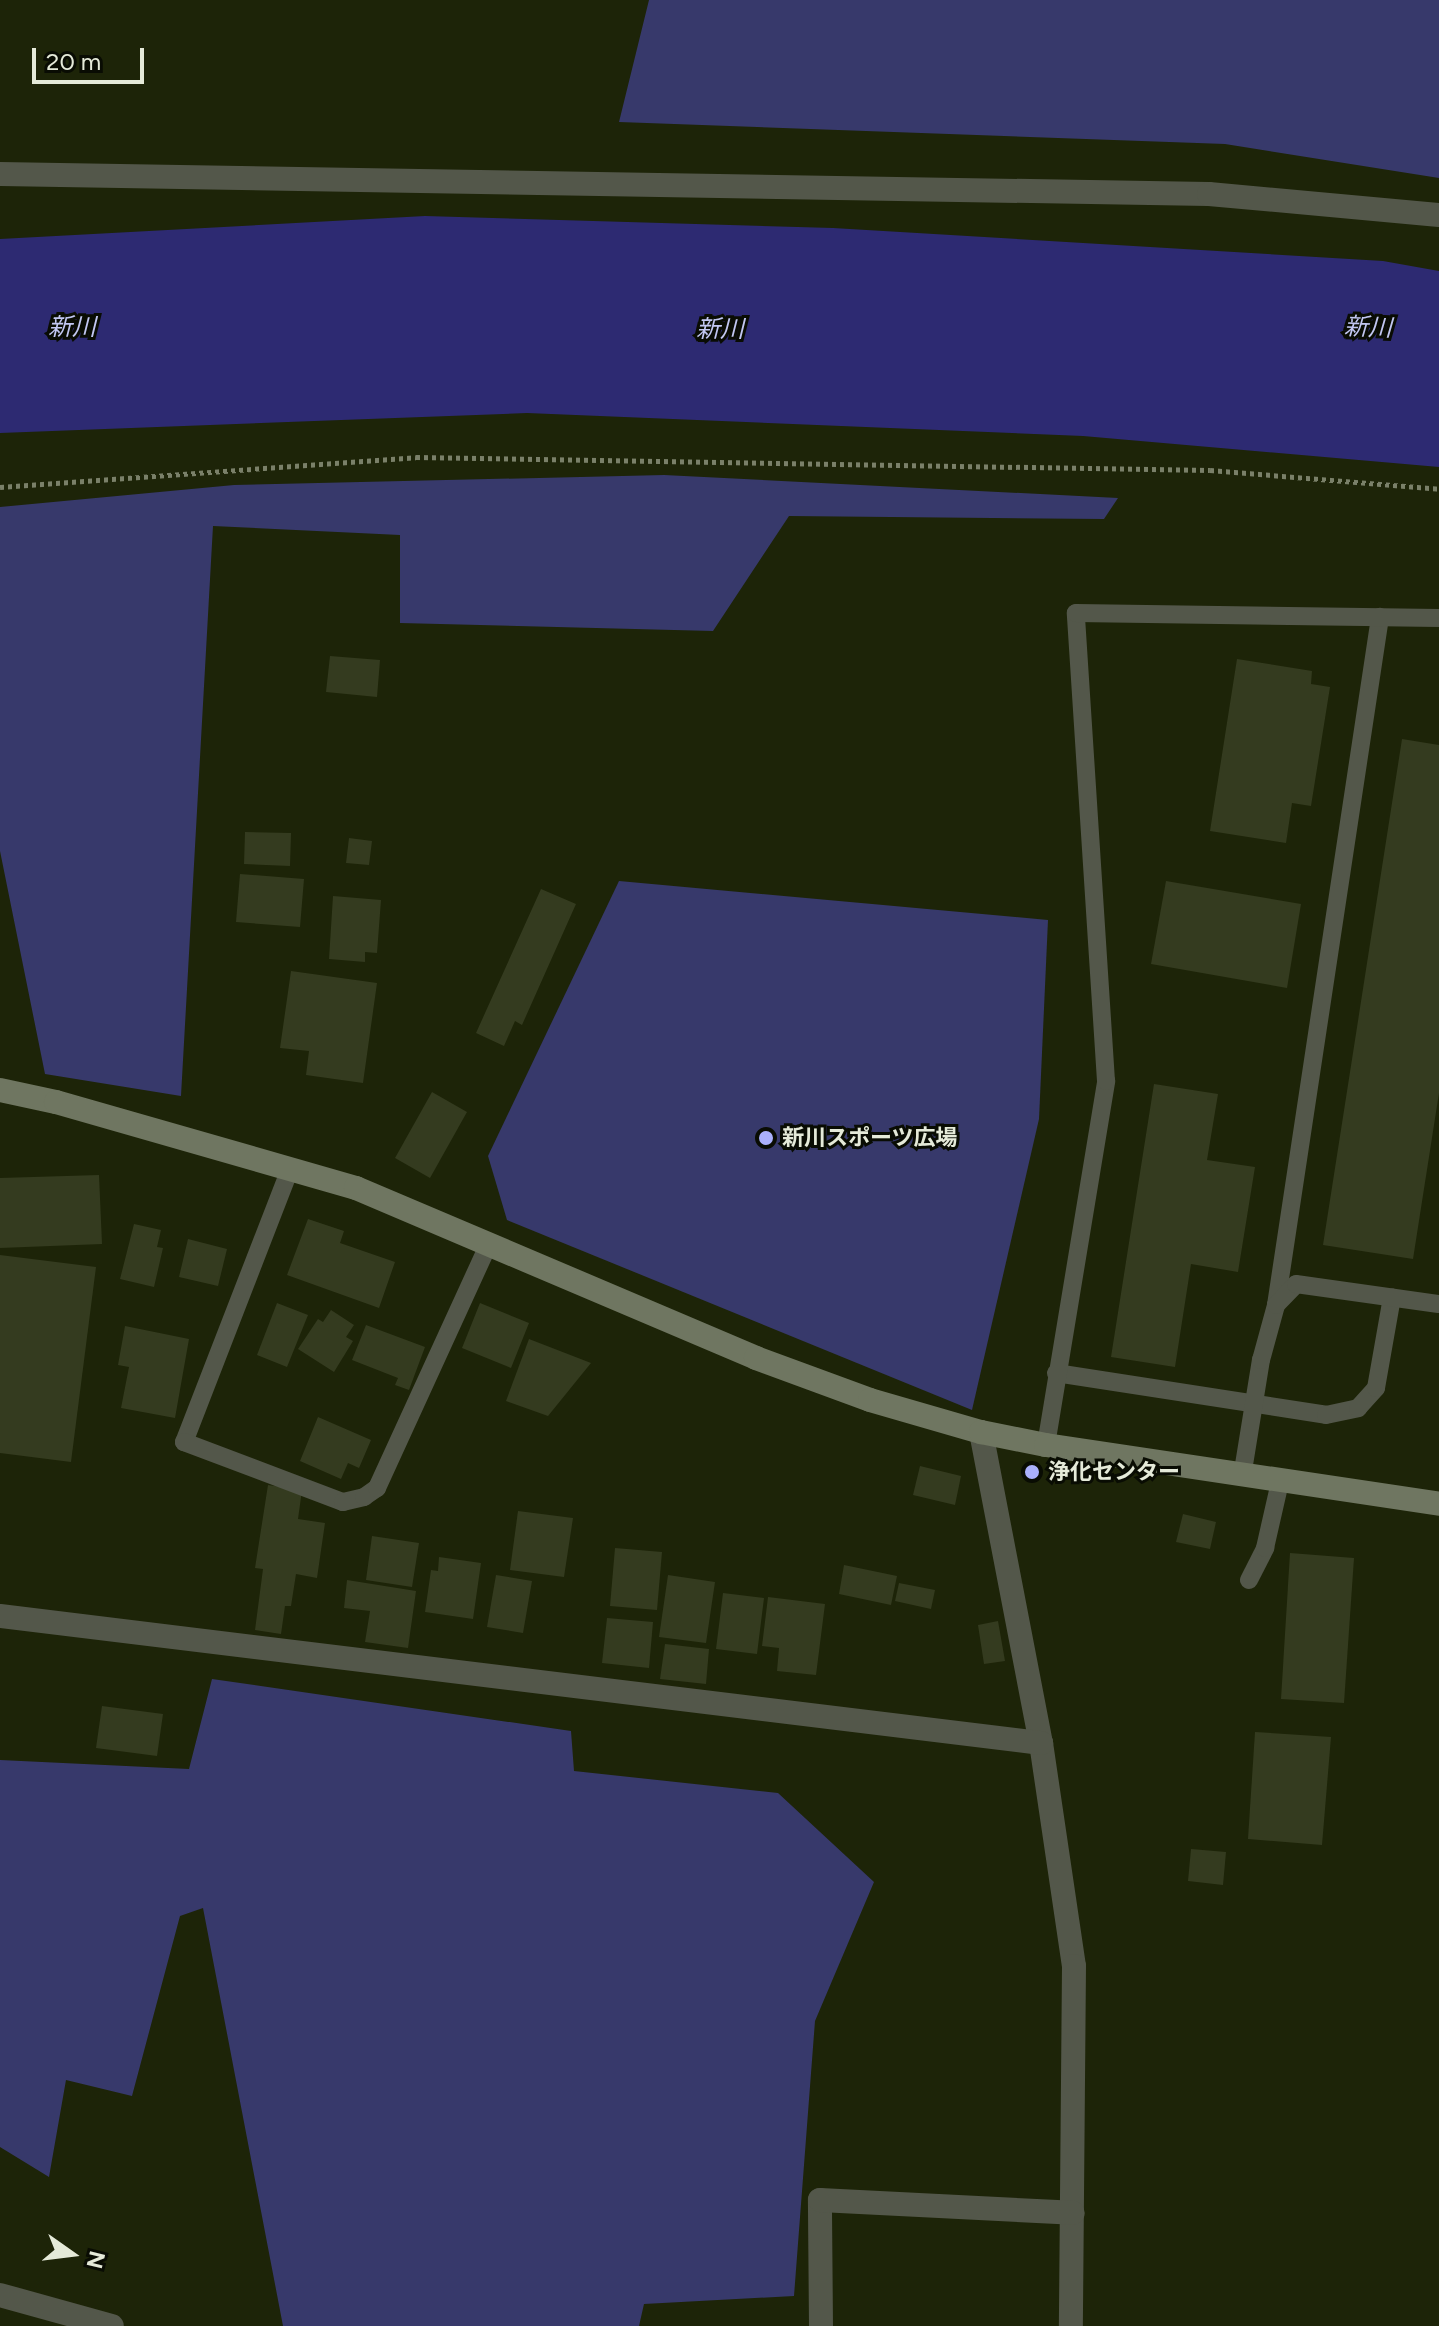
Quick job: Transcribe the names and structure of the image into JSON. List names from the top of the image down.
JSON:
{
  "water": ["新川"],
  "places": ["新川スポーツ広場", "浄化センター"],
  "scale_bar": "20 m",
  "north": "right"
}
